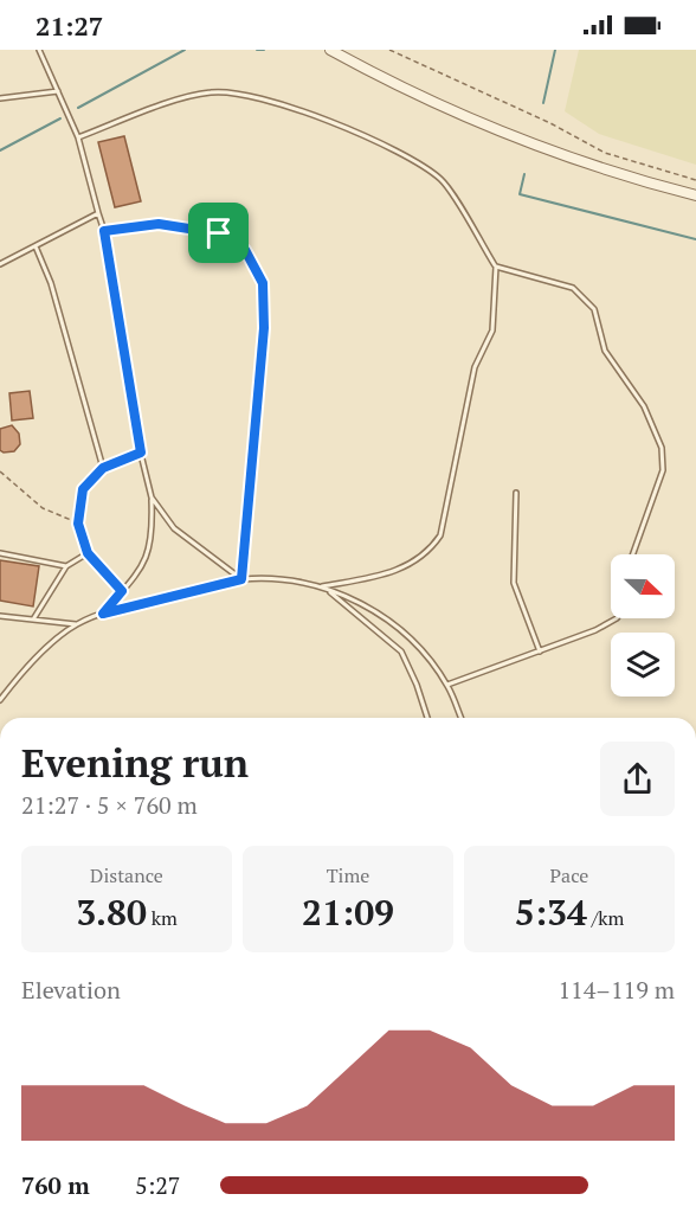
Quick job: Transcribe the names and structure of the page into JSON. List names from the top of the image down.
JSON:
{
  "north": "right",
  "page": {
    "status": "21:27",
    "heading": ["Evening run", "21:27 · 5 × 760 m"],
    "stats": [
      ["Distance", "3.80 km"],
      ["Time", "21:09"],
      ["Pace", "5:34 /km"]
    ],
    "chart": ["Elevation", "114–119 m"],
    "list": [
      {
        "name": "760 m",
        "note": "5:27"
      }
    ]
  }
}
